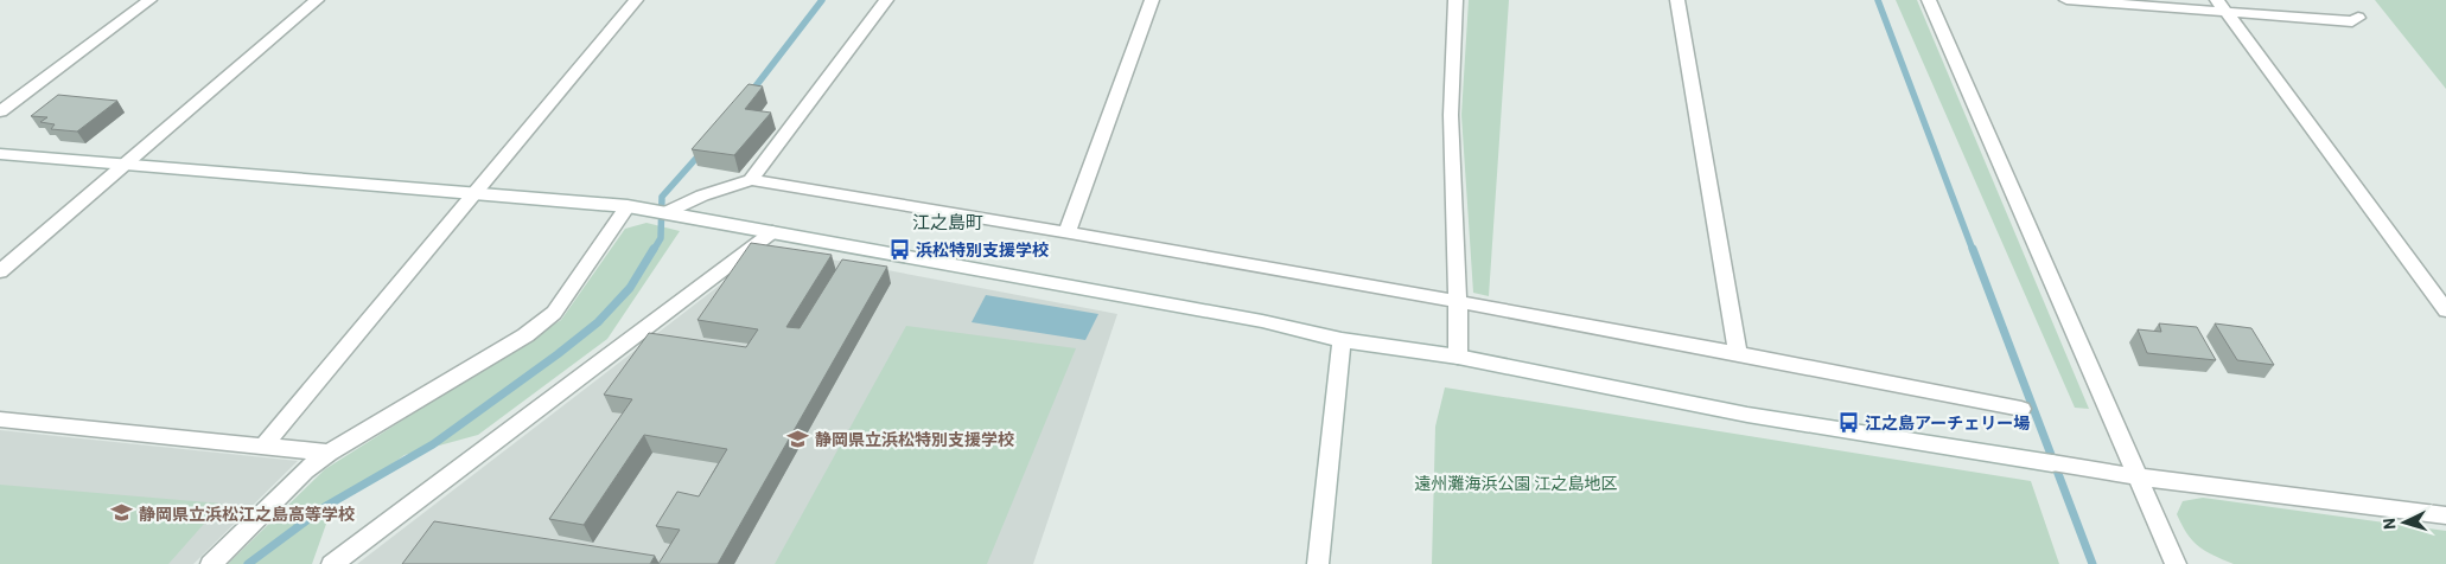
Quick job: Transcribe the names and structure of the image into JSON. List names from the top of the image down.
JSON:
{
  "districts": ["江之島町"],
  "parks": ["遠州灘海浜公園 江之島地区"],
  "places": {
    "bus stop": ["浜松特別支援学校", "江之島アーチェリー場"],
    "school or university": ["静岡県立浜松特別支援学校", "静岡県立浜松江之島高等学校"]
  },
  "north": "left"
}
